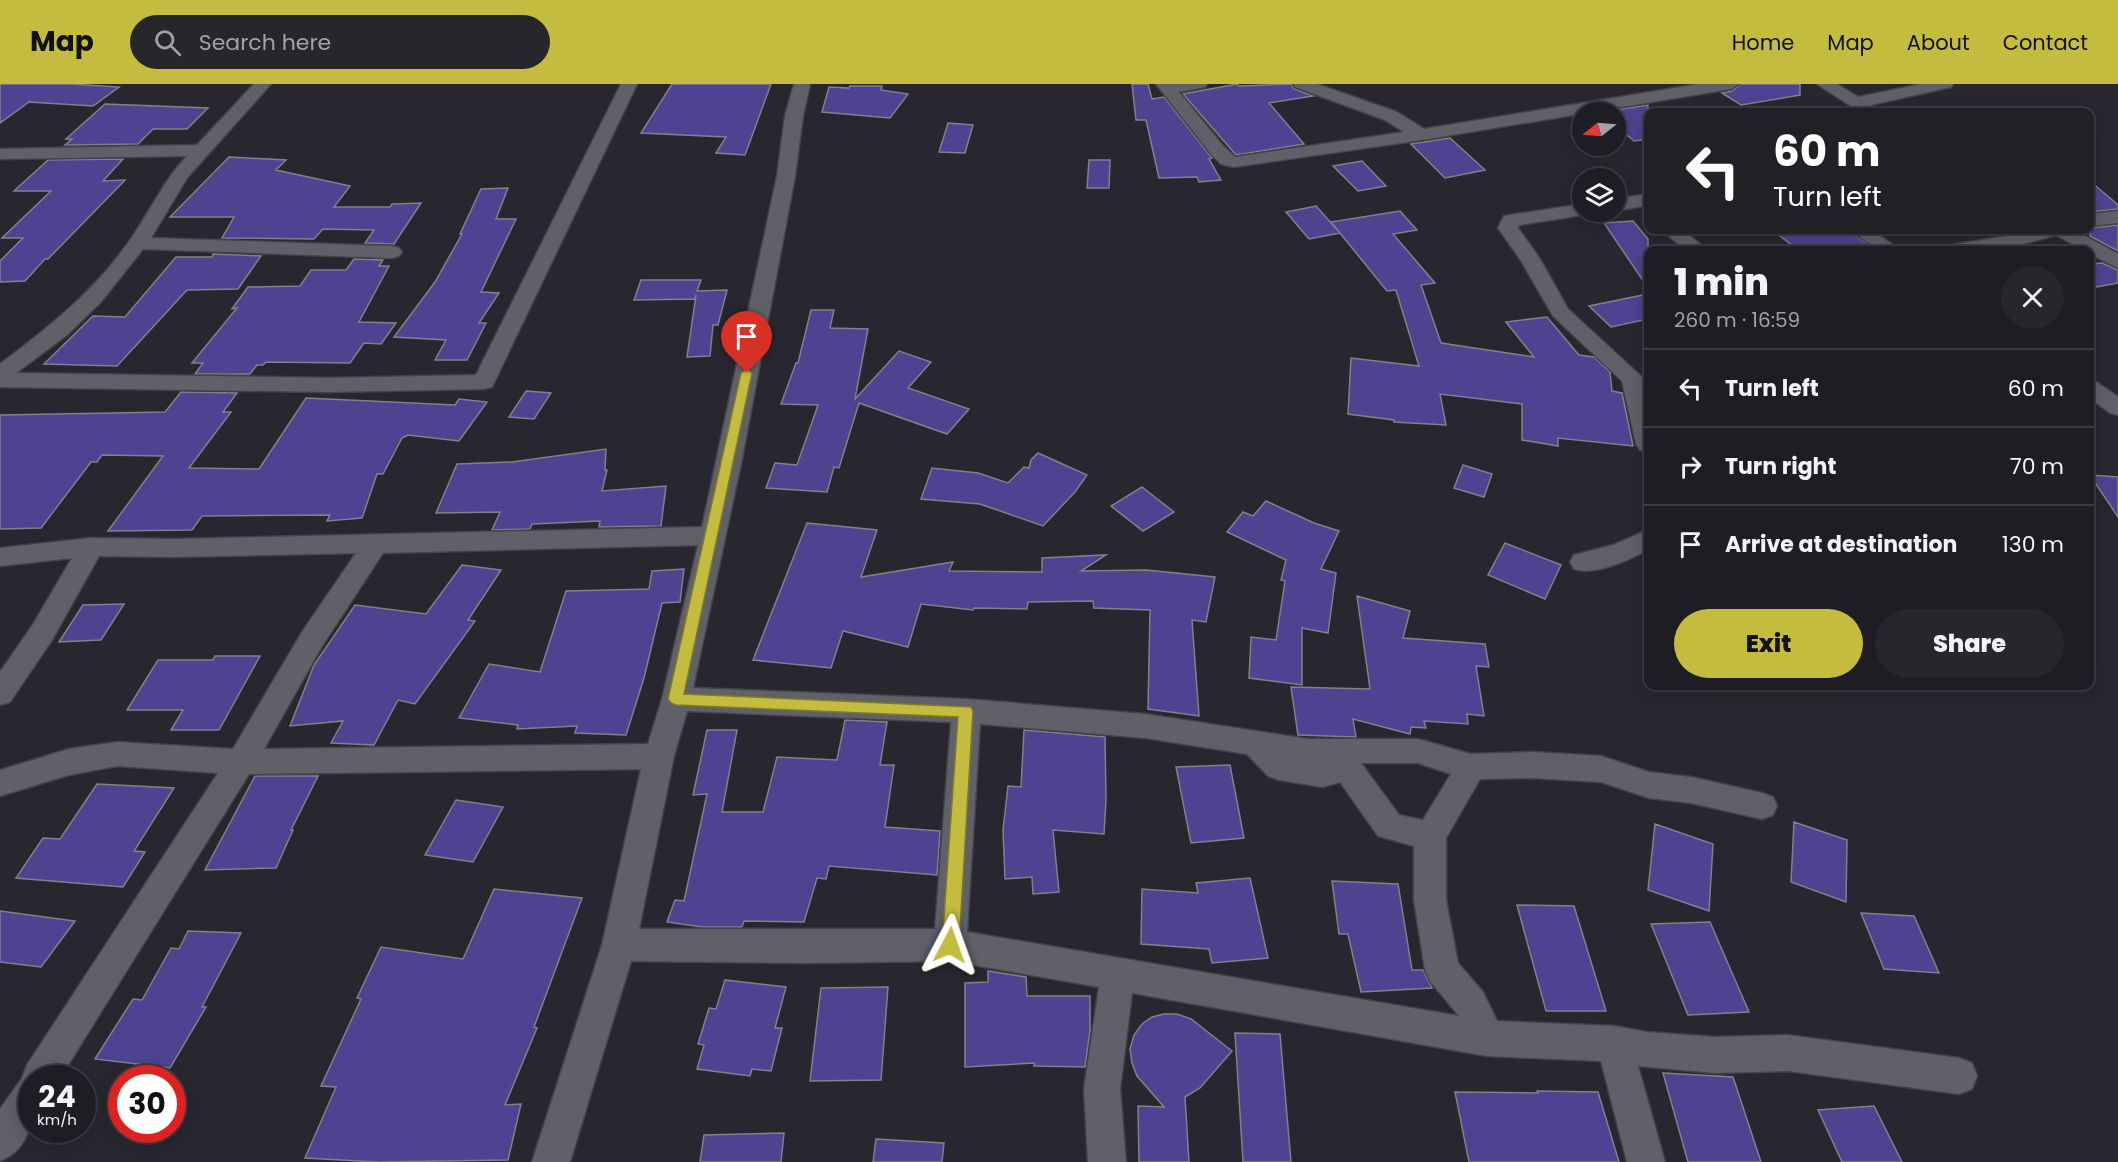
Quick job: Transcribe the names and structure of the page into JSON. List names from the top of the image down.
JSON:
{
  "north": "left",
  "page": {
    "header": "Map",
    "search": "Search here",
    "nav": [
      "Home",
      "Map",
      "About",
      "Contact"
    ],
    "turn": ["60 m", "Turn left"],
    "heading": ["1 min", "260 m · 16:59"],
    "list": [
      {
        "name": "Turn left",
        "value": "60 m"
      },
      {
        "name": "Turn right",
        "value": "70 m"
      },
      {
        "name": "Arrive at destination",
        "value": "130 m"
      }
    ],
    "buttons": ["Exit", "Share"],
    "speed": "24 km/h",
    "limit": "30"
  }
}
